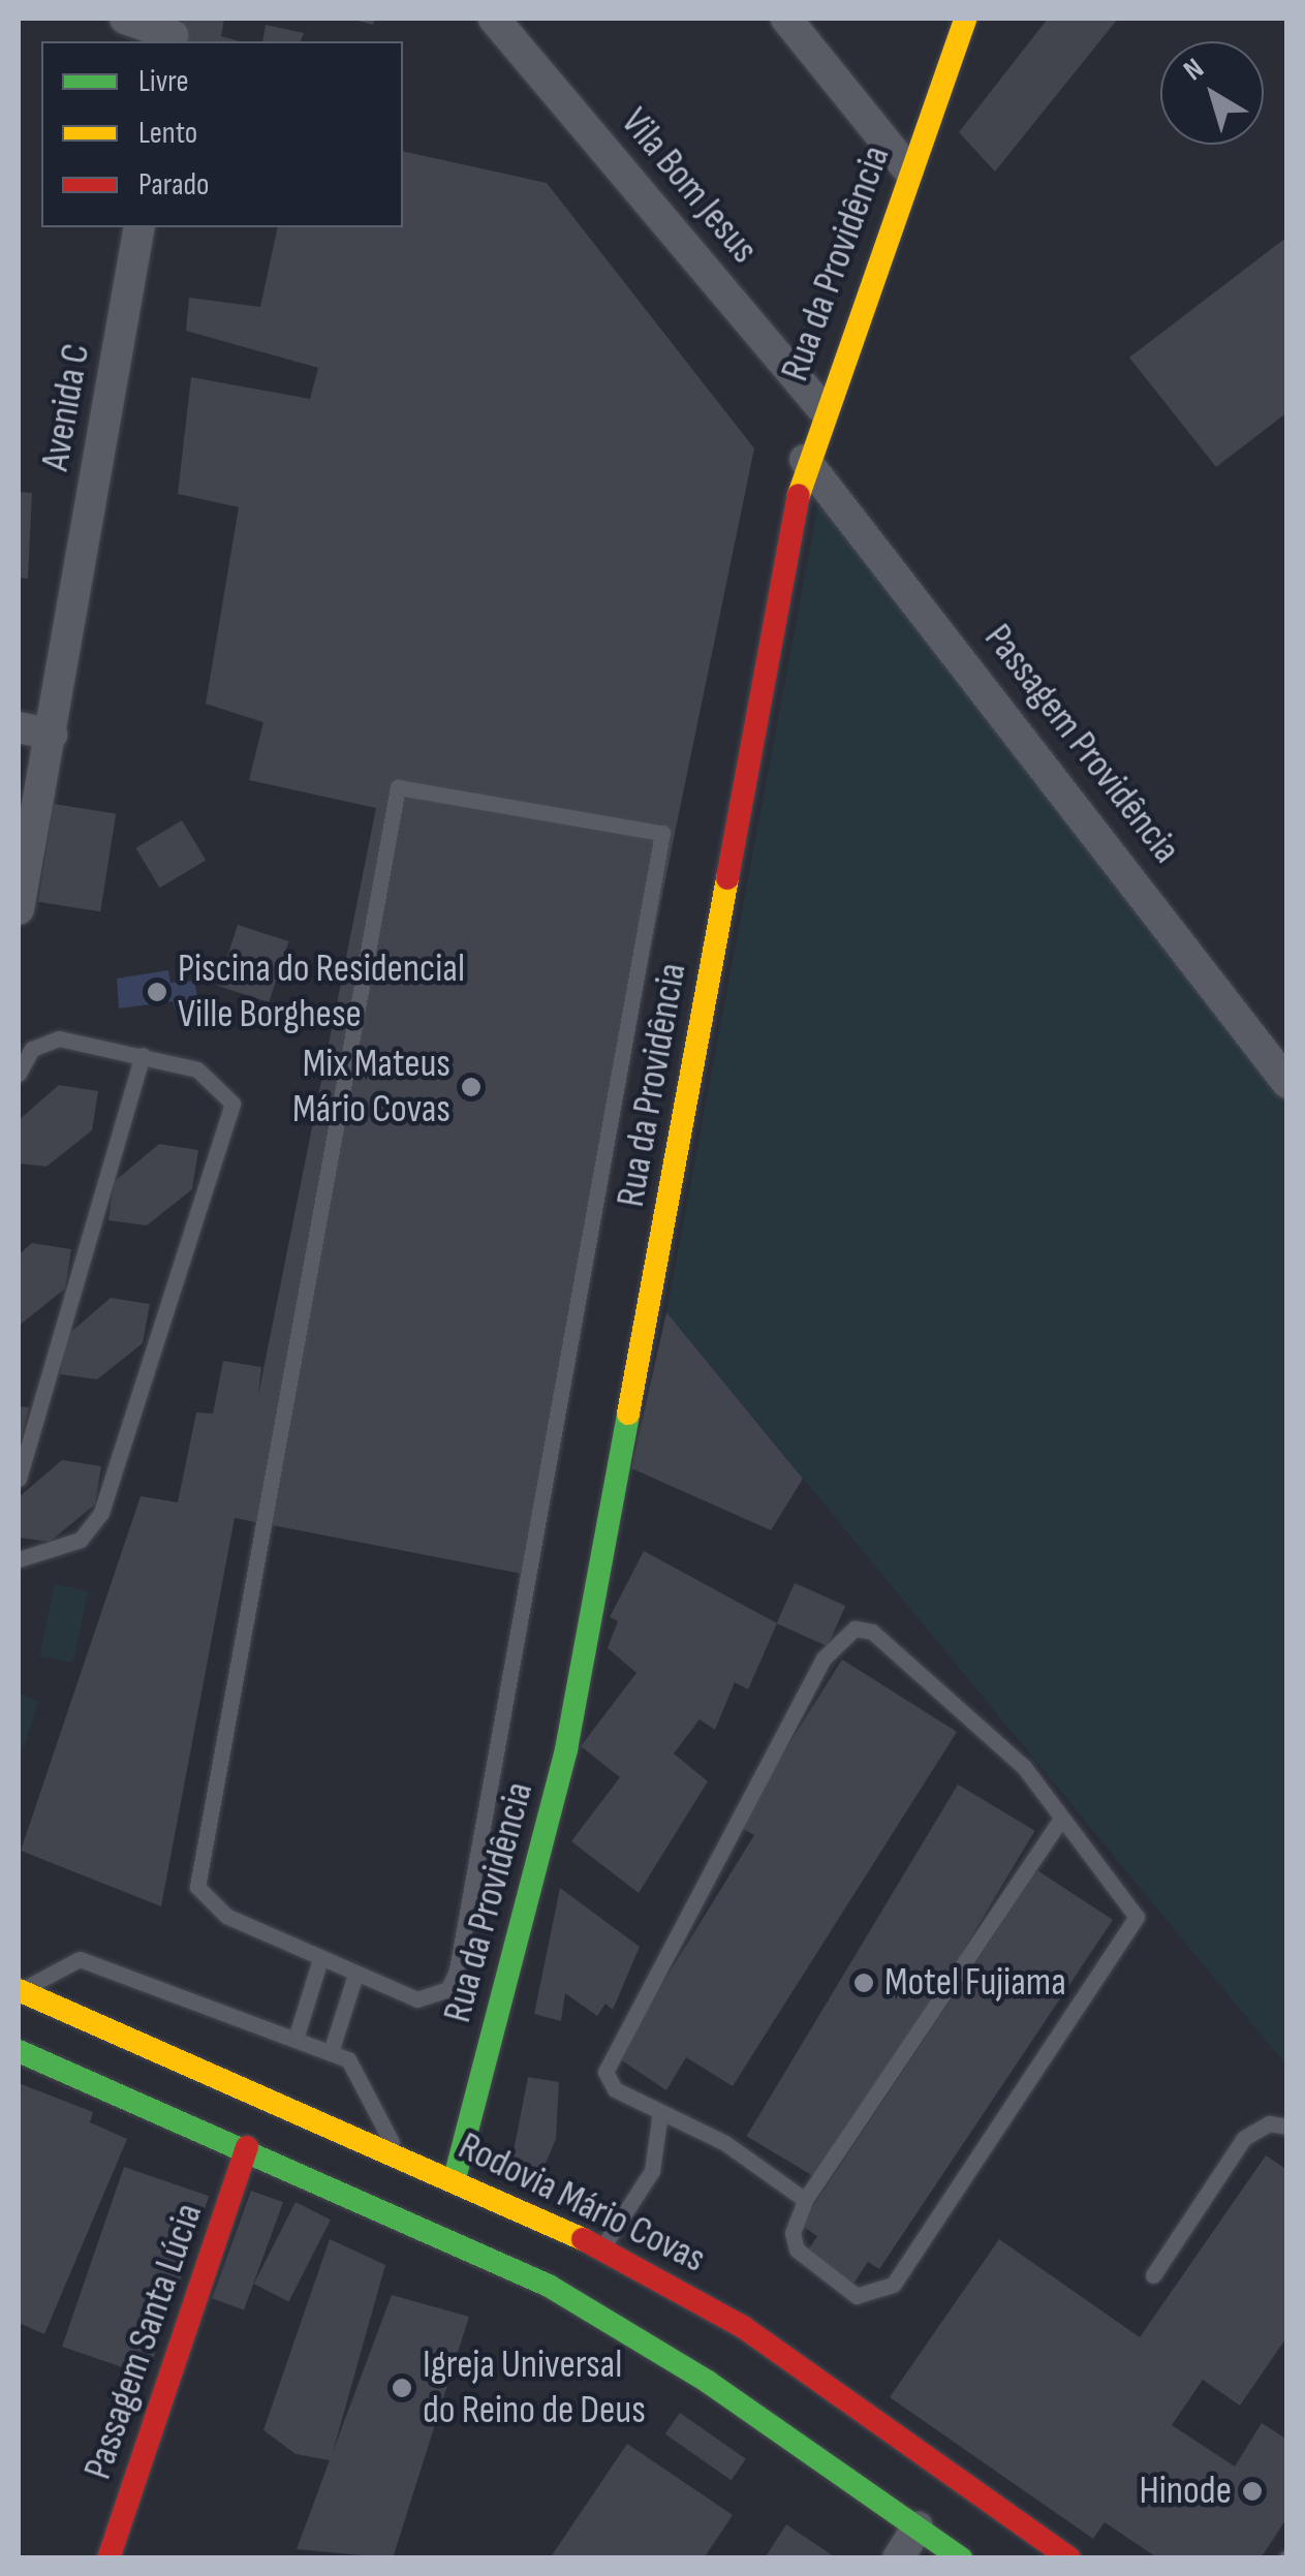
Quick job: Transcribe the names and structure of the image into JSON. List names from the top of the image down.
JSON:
{
  "streets": {
    "street": [
      "Vila Bom Jesus",
      "Rua da Providência",
      "Avenida C",
      "Passagem Providência",
      "Rodovia Mário Covas",
      "Passagem Santa Lúcia"
    ]
  },
  "crossings": [
    ["Vila Bom Jesus", "Rua da Providência"],
    ["Rua da Providência", "Passagem Providência"],
    ["Rua da Providência", "Rodovia Mário Covas"]
  ],
  "places": [
    "Piscina do Residencial Ville Borghese",
    "Mix Mateus Mário Covas",
    "Motel Fujiama",
    "Igreja Universal do Reino de Deus",
    "Hinode"
  ],
  "legend": ["Livre", "Lento", "Parado"],
  "north": "top left"
}
